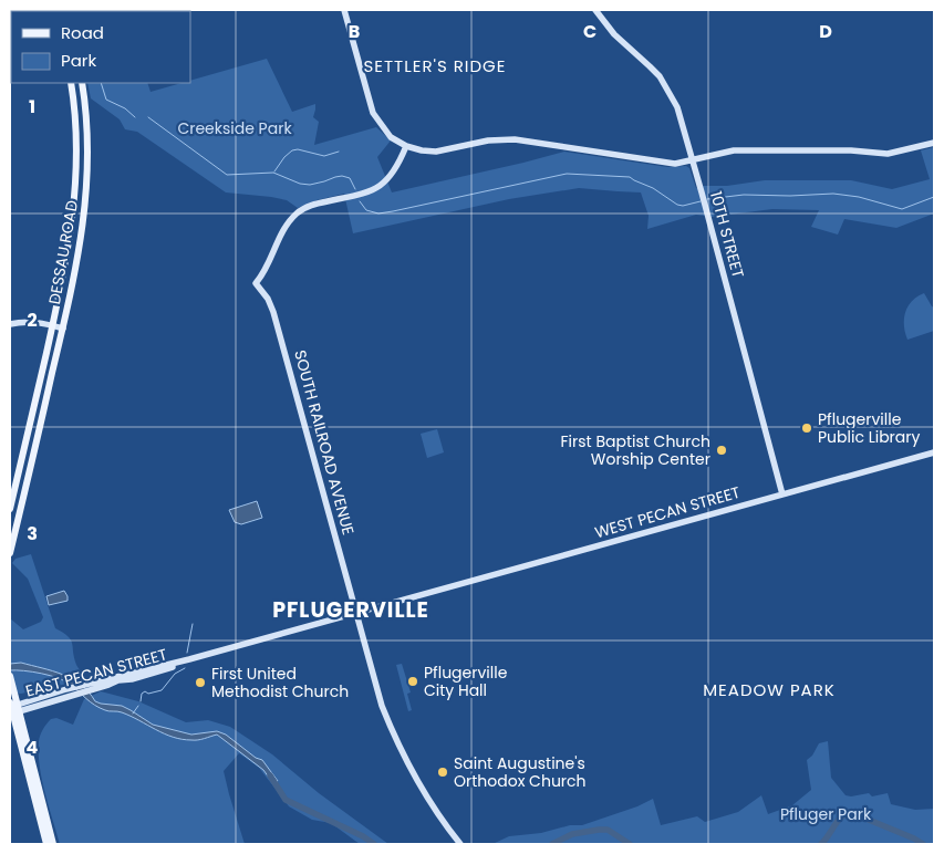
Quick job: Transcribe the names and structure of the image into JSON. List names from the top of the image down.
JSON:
{
  "streets": {
    "main road": ["DESSAU ROAD"],
    "street": [
      "10TH STREET",
      "SOUTH RAILROAD AVENUE",
      "WEST PECAN STREET",
      "EAST PECAN STREET"
    ]
  },
  "crossings": [
    ["10TH STREET", "WEST PECAN STREET"],
    ["SOUTH RAILROAD AVENUE", "EAST PECAN STREET"],
    ["WEST PECAN STREET", "EAST PECAN STREET"]
  ],
  "districts": ["SETTLER'S RIDGE", "PFLUGERVILLE", "MEADOW PARK"],
  "parks": ["Creekside Park", "Pfluger Park"],
  "places": [
    "Pflugerville Public Library",
    "First Baptist Church Worship Center",
    "Pflugerville City Hall",
    "First United Methodist Church",
    "Saint Augustine's Orthodox Church"
  ],
  "legend": ["Road", "Park"],
  "grid": {
    "columns": ["B", "C", "D"],
    "rows": [
      "1",
      "2",
      "3",
      "4"
    ]
  }
}
